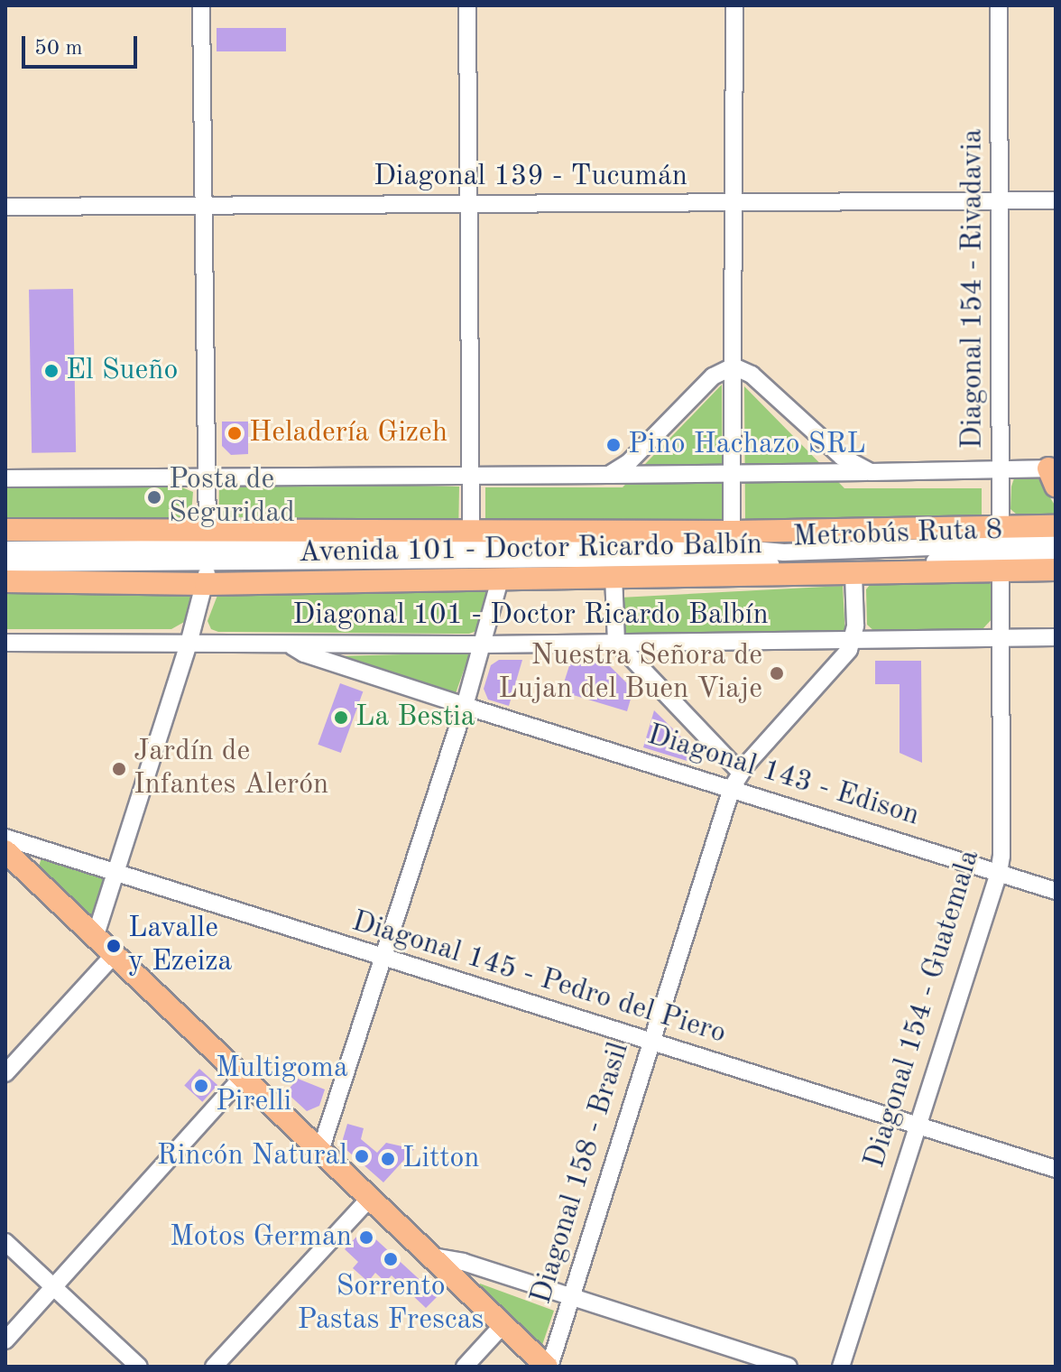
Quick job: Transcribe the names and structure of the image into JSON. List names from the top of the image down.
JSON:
{
  "streets": {
    "main road": ["Avenida 101 - Doctor Ricardo Balbín"],
    "street": [
      "Diagonal 139 - Tucumán",
      "Diagonal 154 - Rivadavia",
      "Metrobús Ruta 8",
      "Diagonal 101 - Doctor Ricardo Balbín",
      "Diagonal 143 - Edison",
      "Diagonal 145 - Pedro del Piero",
      "Diagonal 154 - Guatemala",
      "Diagonal 158 - Brasil"
    ]
  },
  "crossings": [
    ["Diagonal 139 - Tucumán", "Diagonal 154 - Rivadavia"],
    ["Diagonal 154 - Rivadavia", "Metrobús Ruta 8"],
    ["Diagonal 154 - Rivadavia", "Avenida 101 - Doctor Ricardo Balbín"],
    ["Diagonal 154 - Rivadavia", "Diagonal 154 - Guatemala"],
    ["Metrobús Ruta 8", "Avenida 101 - Doctor Ricardo Balbín"],
    ["Metrobús Ruta 8", "Diagonal 154 - Guatemala"],
    ["Avenida 101 - Doctor Ricardo Balbín", "Diagonal 154 - Guatemala"],
    ["Diagonal 101 - Doctor Ricardo Balbín", "Diagonal 143 - Edison"],
    ["Diagonal 101 - Doctor Ricardo Balbín", "Diagonal 154 - Guatemala"],
    ["Diagonal 101 - Doctor Ricardo Balbín", "Diagonal 158 - Brasil"],
    ["Diagonal 143 - Edison", "Diagonal 154 - Guatemala"],
    ["Diagonal 143 - Edison", "Diagonal 158 - Brasil"],
    ["Diagonal 145 - Pedro del Piero", "Diagonal 154 - Guatemala"],
    ["Diagonal 145 - Pedro del Piero", "Diagonal 158 - Brasil"]
  ],
  "places": [
    "El Sueño",
    "Heladería Gizeh",
    "Pino Hachazo SRL",
    "Posta de Seguridad",
    "Nuestra Señora de Lujan del Buen Viaje",
    "La Bestia",
    "Jardín de Infantes Alerón",
    "Lavalle y Ezeiza",
    "Multigoma Pirelli",
    "Rincón Natural",
    "Litton",
    "Motos German",
    "Sorrento Pastas Frescas"
  ],
  "scale_bar": "50 m"
}
